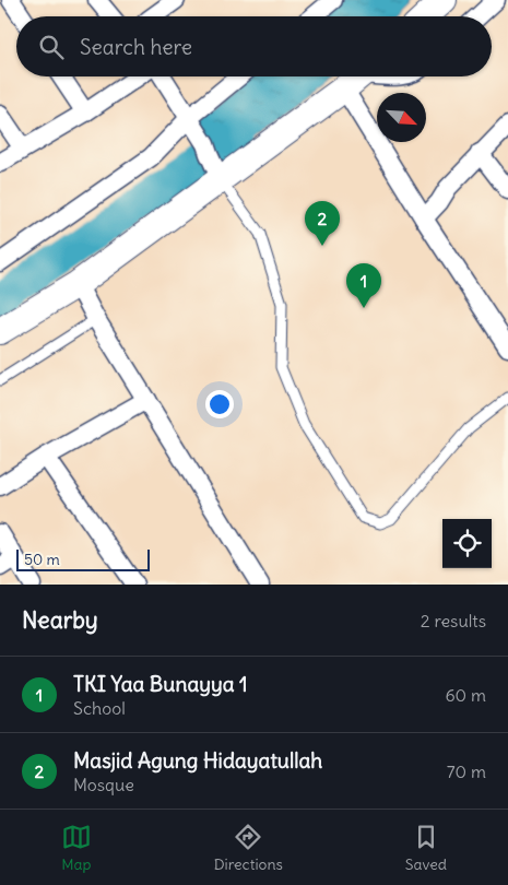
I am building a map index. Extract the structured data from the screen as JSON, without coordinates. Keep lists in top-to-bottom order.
{
  "scale_bar": "50 m",
  "north": "bottom right",
  "page": {
    "search": "Search here",
    "pins": ["2", "1"],
    "scale": "50 m",
    "heading": ["Nearby", "2 results"],
    "list": [
      {
        "mark": "1",
        "name": "TKI Yaa Bunayya 1",
        "note": "School",
        "value": "60 m"
      },
      {
        "mark": "2",
        "name": "Masjid Agung Hidayatullah",
        "note": "Mosque",
        "value": "70 m"
      }
    ],
    "nav": ["Map", "Directions", "Saved"]
  }
}
